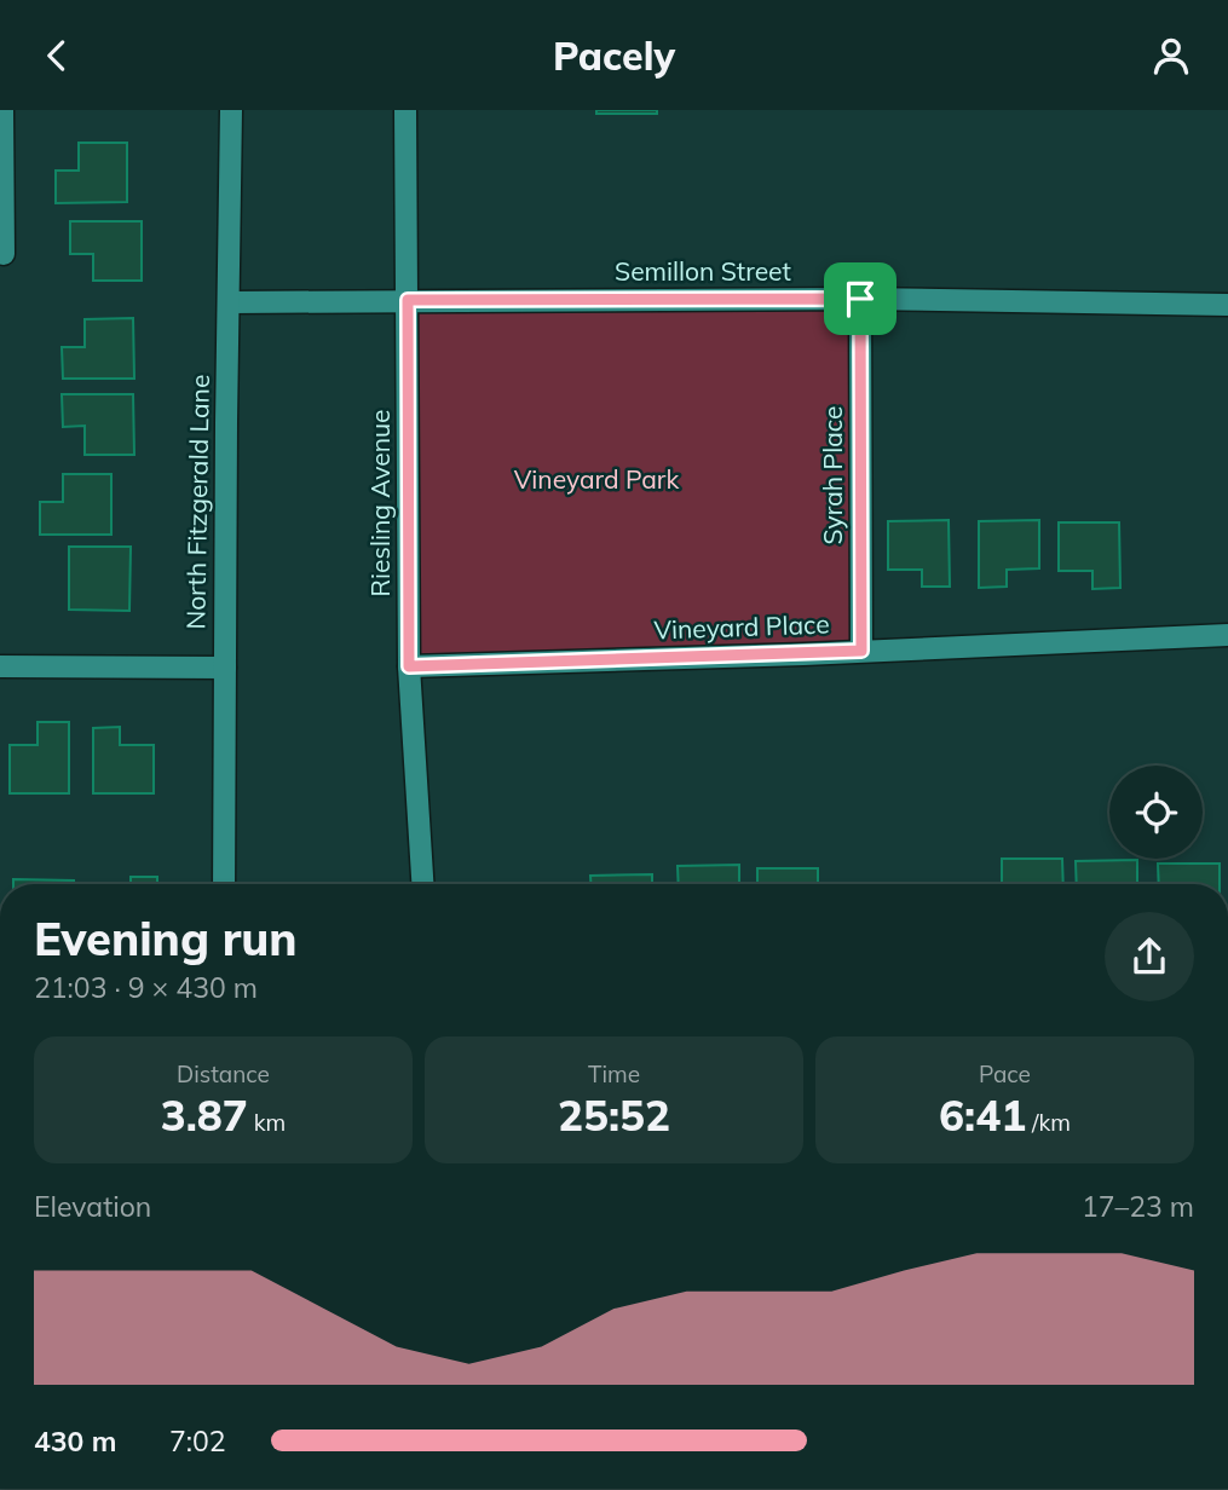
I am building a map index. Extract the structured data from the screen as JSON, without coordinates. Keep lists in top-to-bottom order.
{
  "streets": {
    "street": [
      "Semillon Street",
      "Syrah Place",
      "North Fitzgerald Lane",
      "Riesling Avenue",
      "Vineyard Place"
    ]
  },
  "crossings": [
    ["Semillon Street", "Syrah Place"],
    ["Semillon Street", "North Fitzgerald Lane"],
    ["Semillon Street", "Riesling Avenue"],
    ["Syrah Place", "Vineyard Place"],
    ["Riesling Avenue", "Vineyard Place"]
  ],
  "parks": ["Vineyard Park"],
  "page": {
    "header": "Pacely",
    "heading": ["Evening run", "21:03 · 9 × 430 m"],
    "stats": [
      ["Distance", "3.87 km"],
      ["Time", "25:52"],
      ["Pace", "6:41 /km"]
    ],
    "chart": ["Elevation", "17–23 m"],
    "list": [
      {
        "name": "430 m",
        "note": "7:02"
      }
    ]
  }
}
